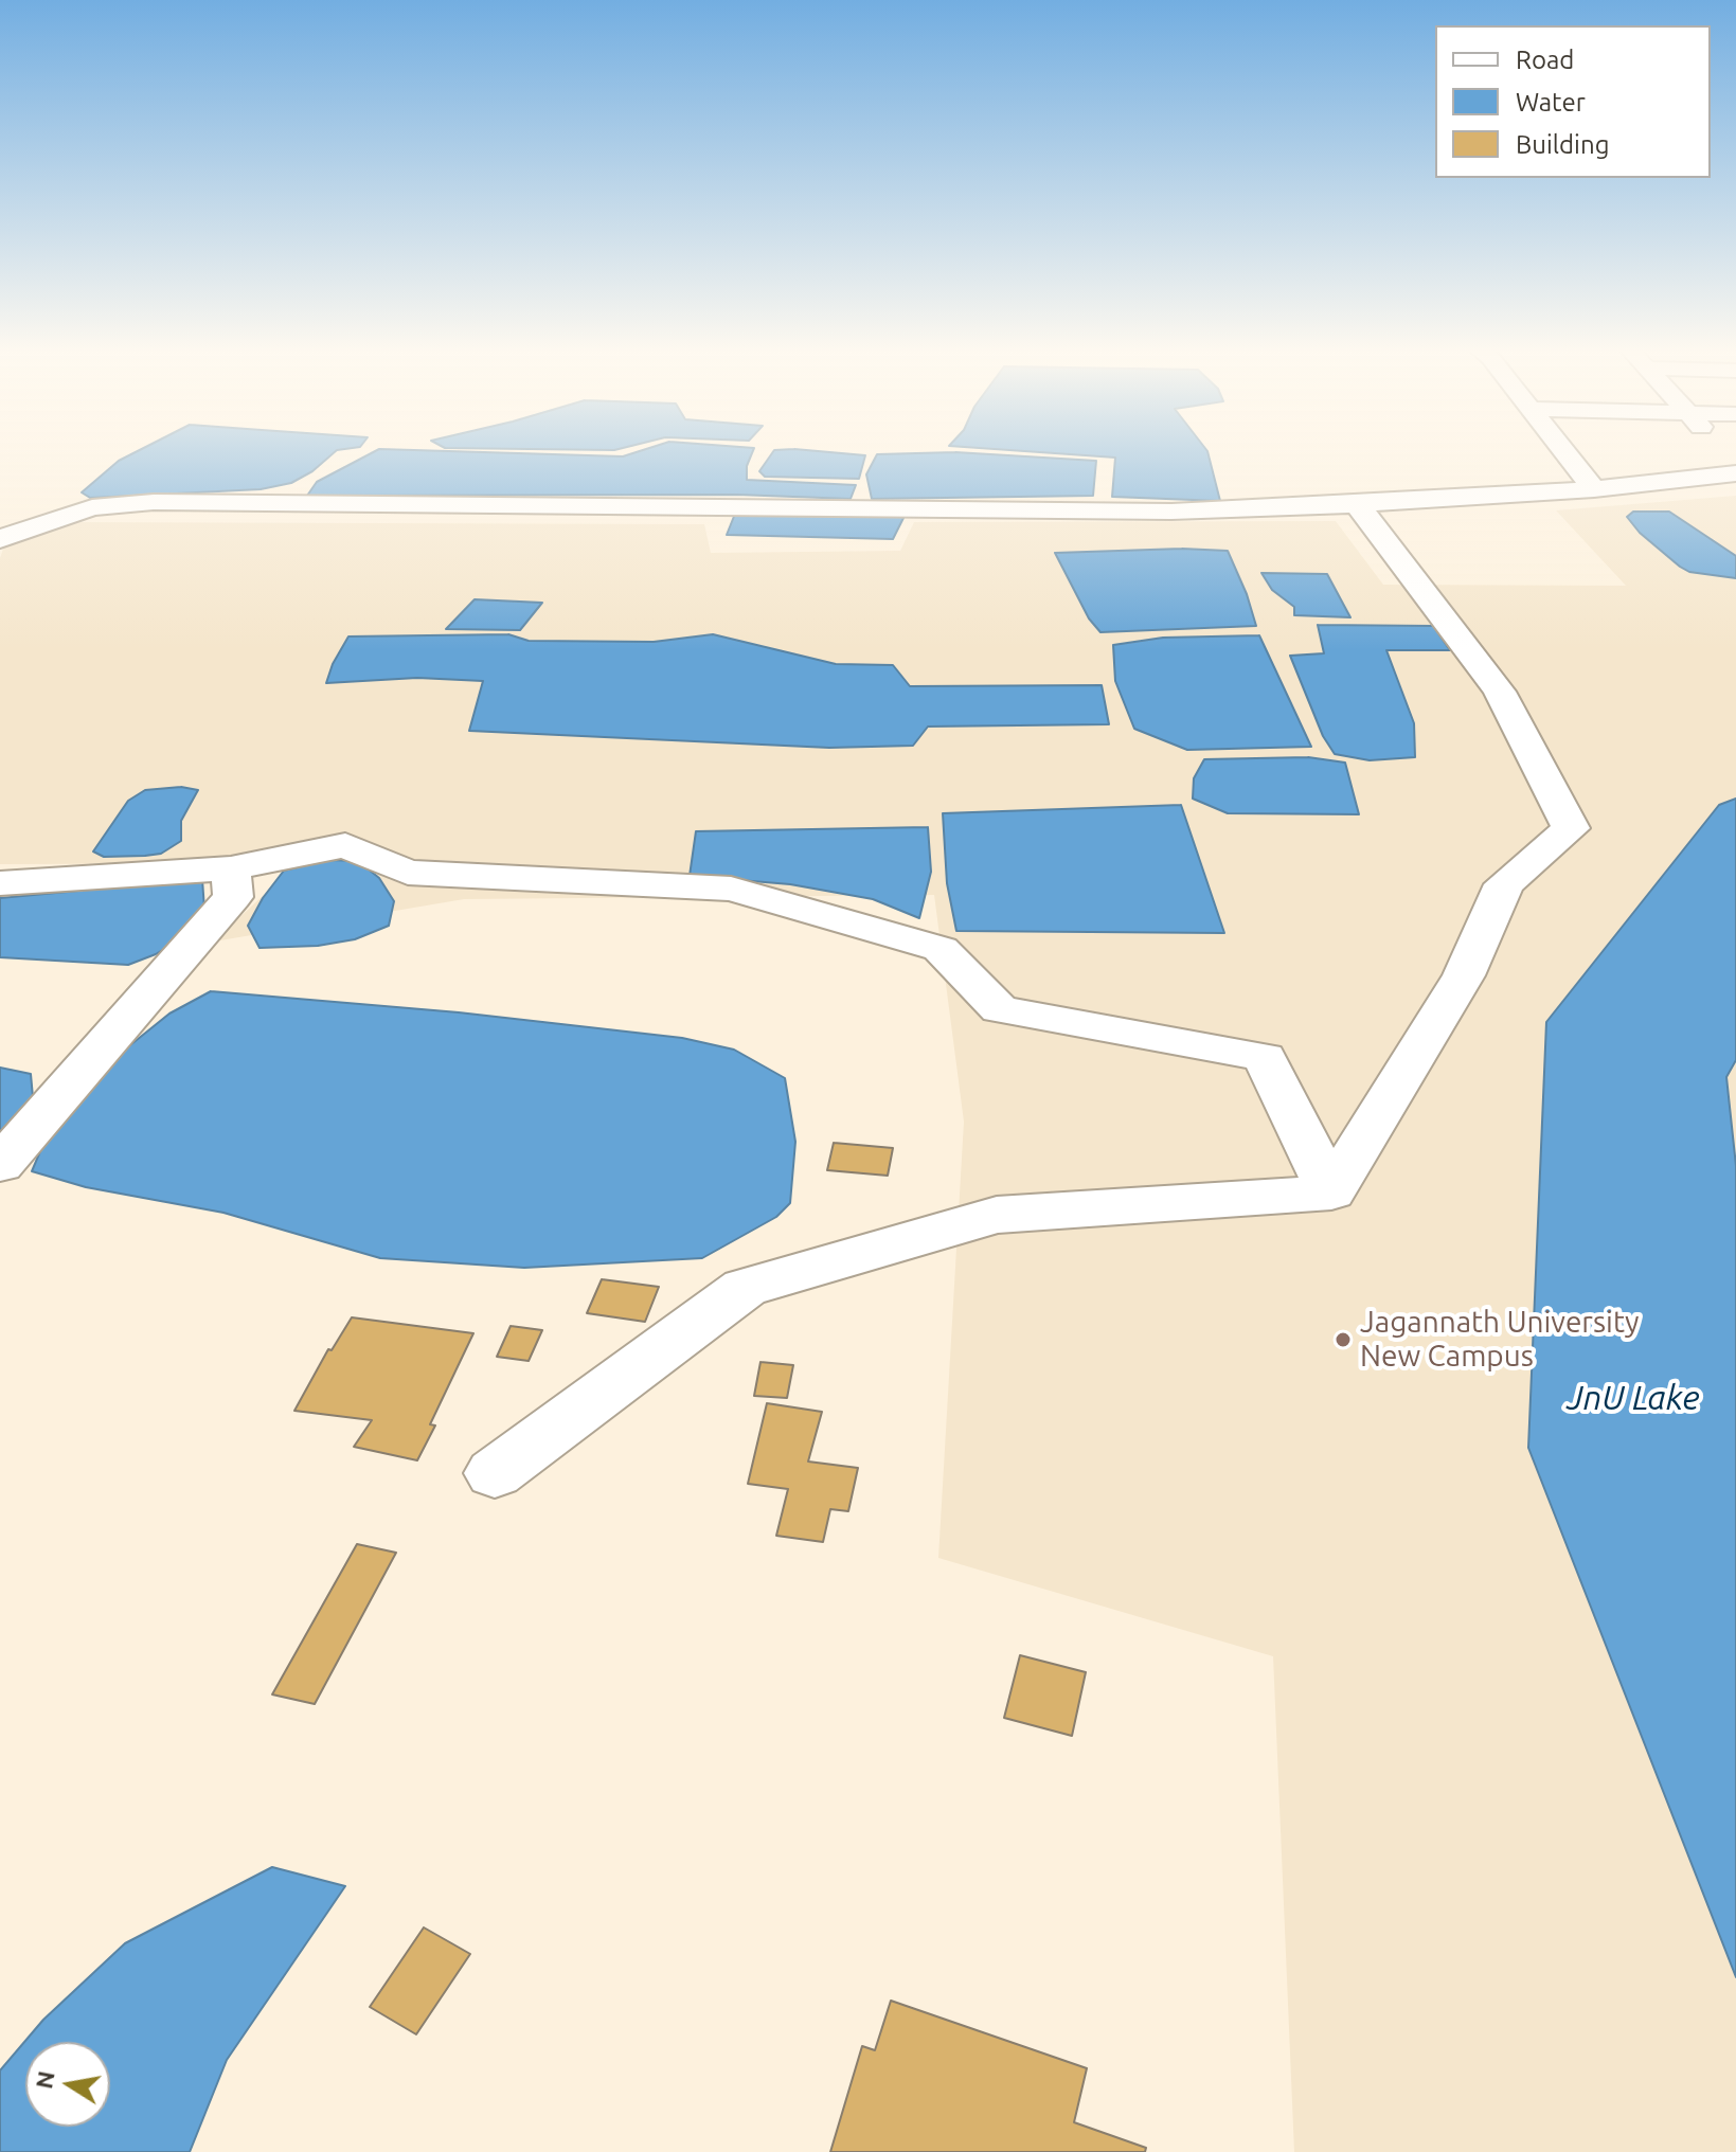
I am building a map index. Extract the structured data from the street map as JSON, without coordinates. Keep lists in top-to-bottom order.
{
  "water": ["JnU Lake"],
  "places": ["Jagannath University New Campus"],
  "legend": ["Road", "Water", "Building"],
  "north": "left"
}
